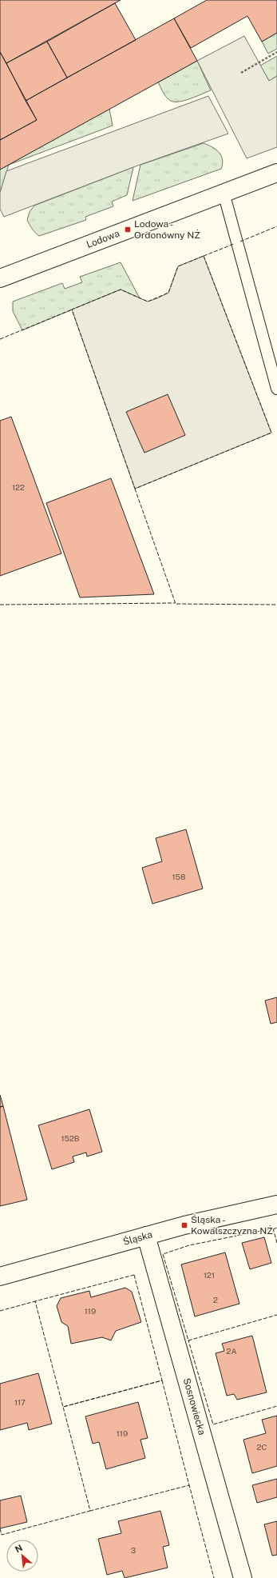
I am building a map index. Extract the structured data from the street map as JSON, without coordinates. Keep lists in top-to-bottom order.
{
  "streets": {
    "street": ["Lodowa", "Śląska", "Sosnowiecka"]
  },
  "crossings": [
    ["Śląska", "Sosnowiecka"]
  ],
  "places": {
    "transit": ["Lodowa - Ordonówny NŻ", "Śląska - Kowalszczyzna NŻ"]
  },
  "house_numbers": [
    "122",
    "158",
    "152B",
    "121",
    "2",
    "119",
    "2A",
    "117",
    "119",
    "2C",
    "3"
  ],
  "north": "top left"
}
